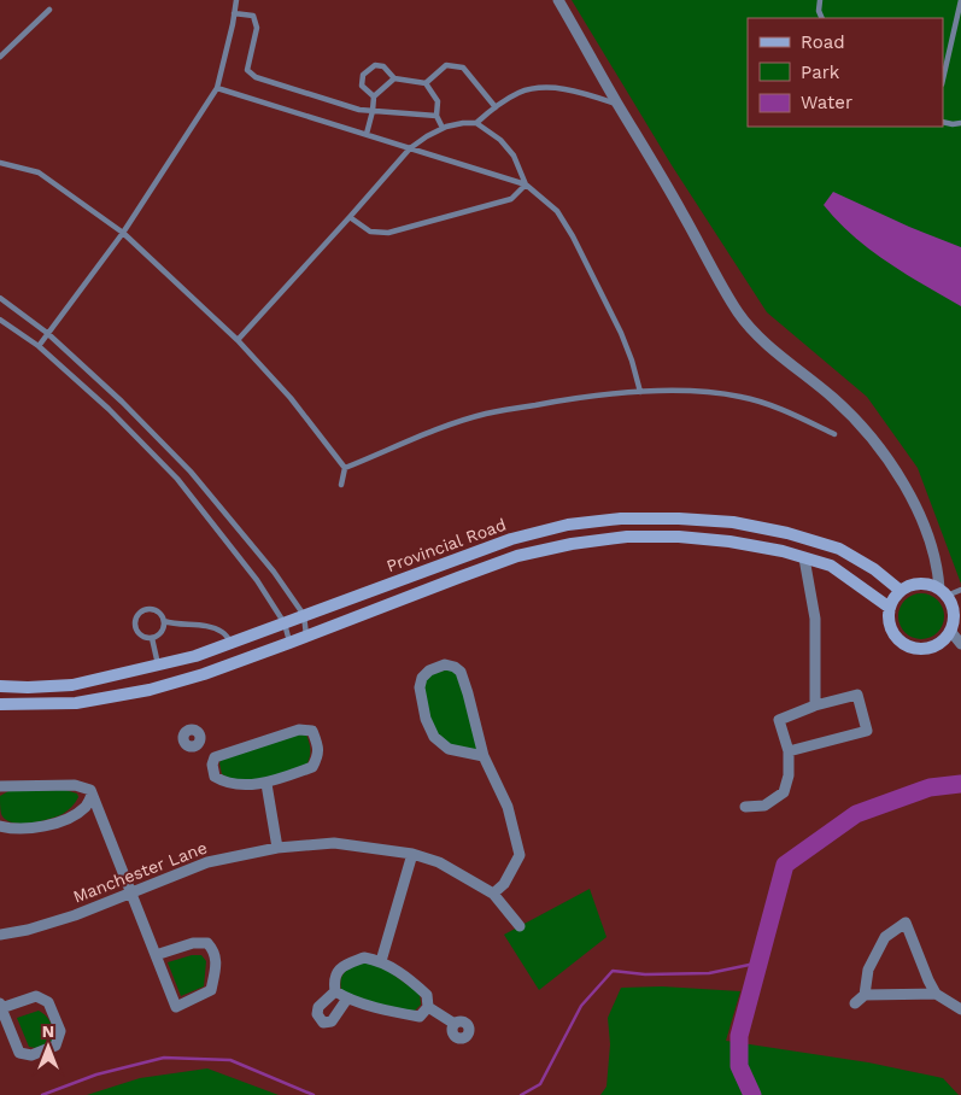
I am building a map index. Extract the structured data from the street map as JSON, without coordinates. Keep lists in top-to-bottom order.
{
  "streets": {
    "street": ["Provincial Road", "Manchester Lane"]
  },
  "legend": ["Road", "Park", "Water"],
  "north": "top"
}
